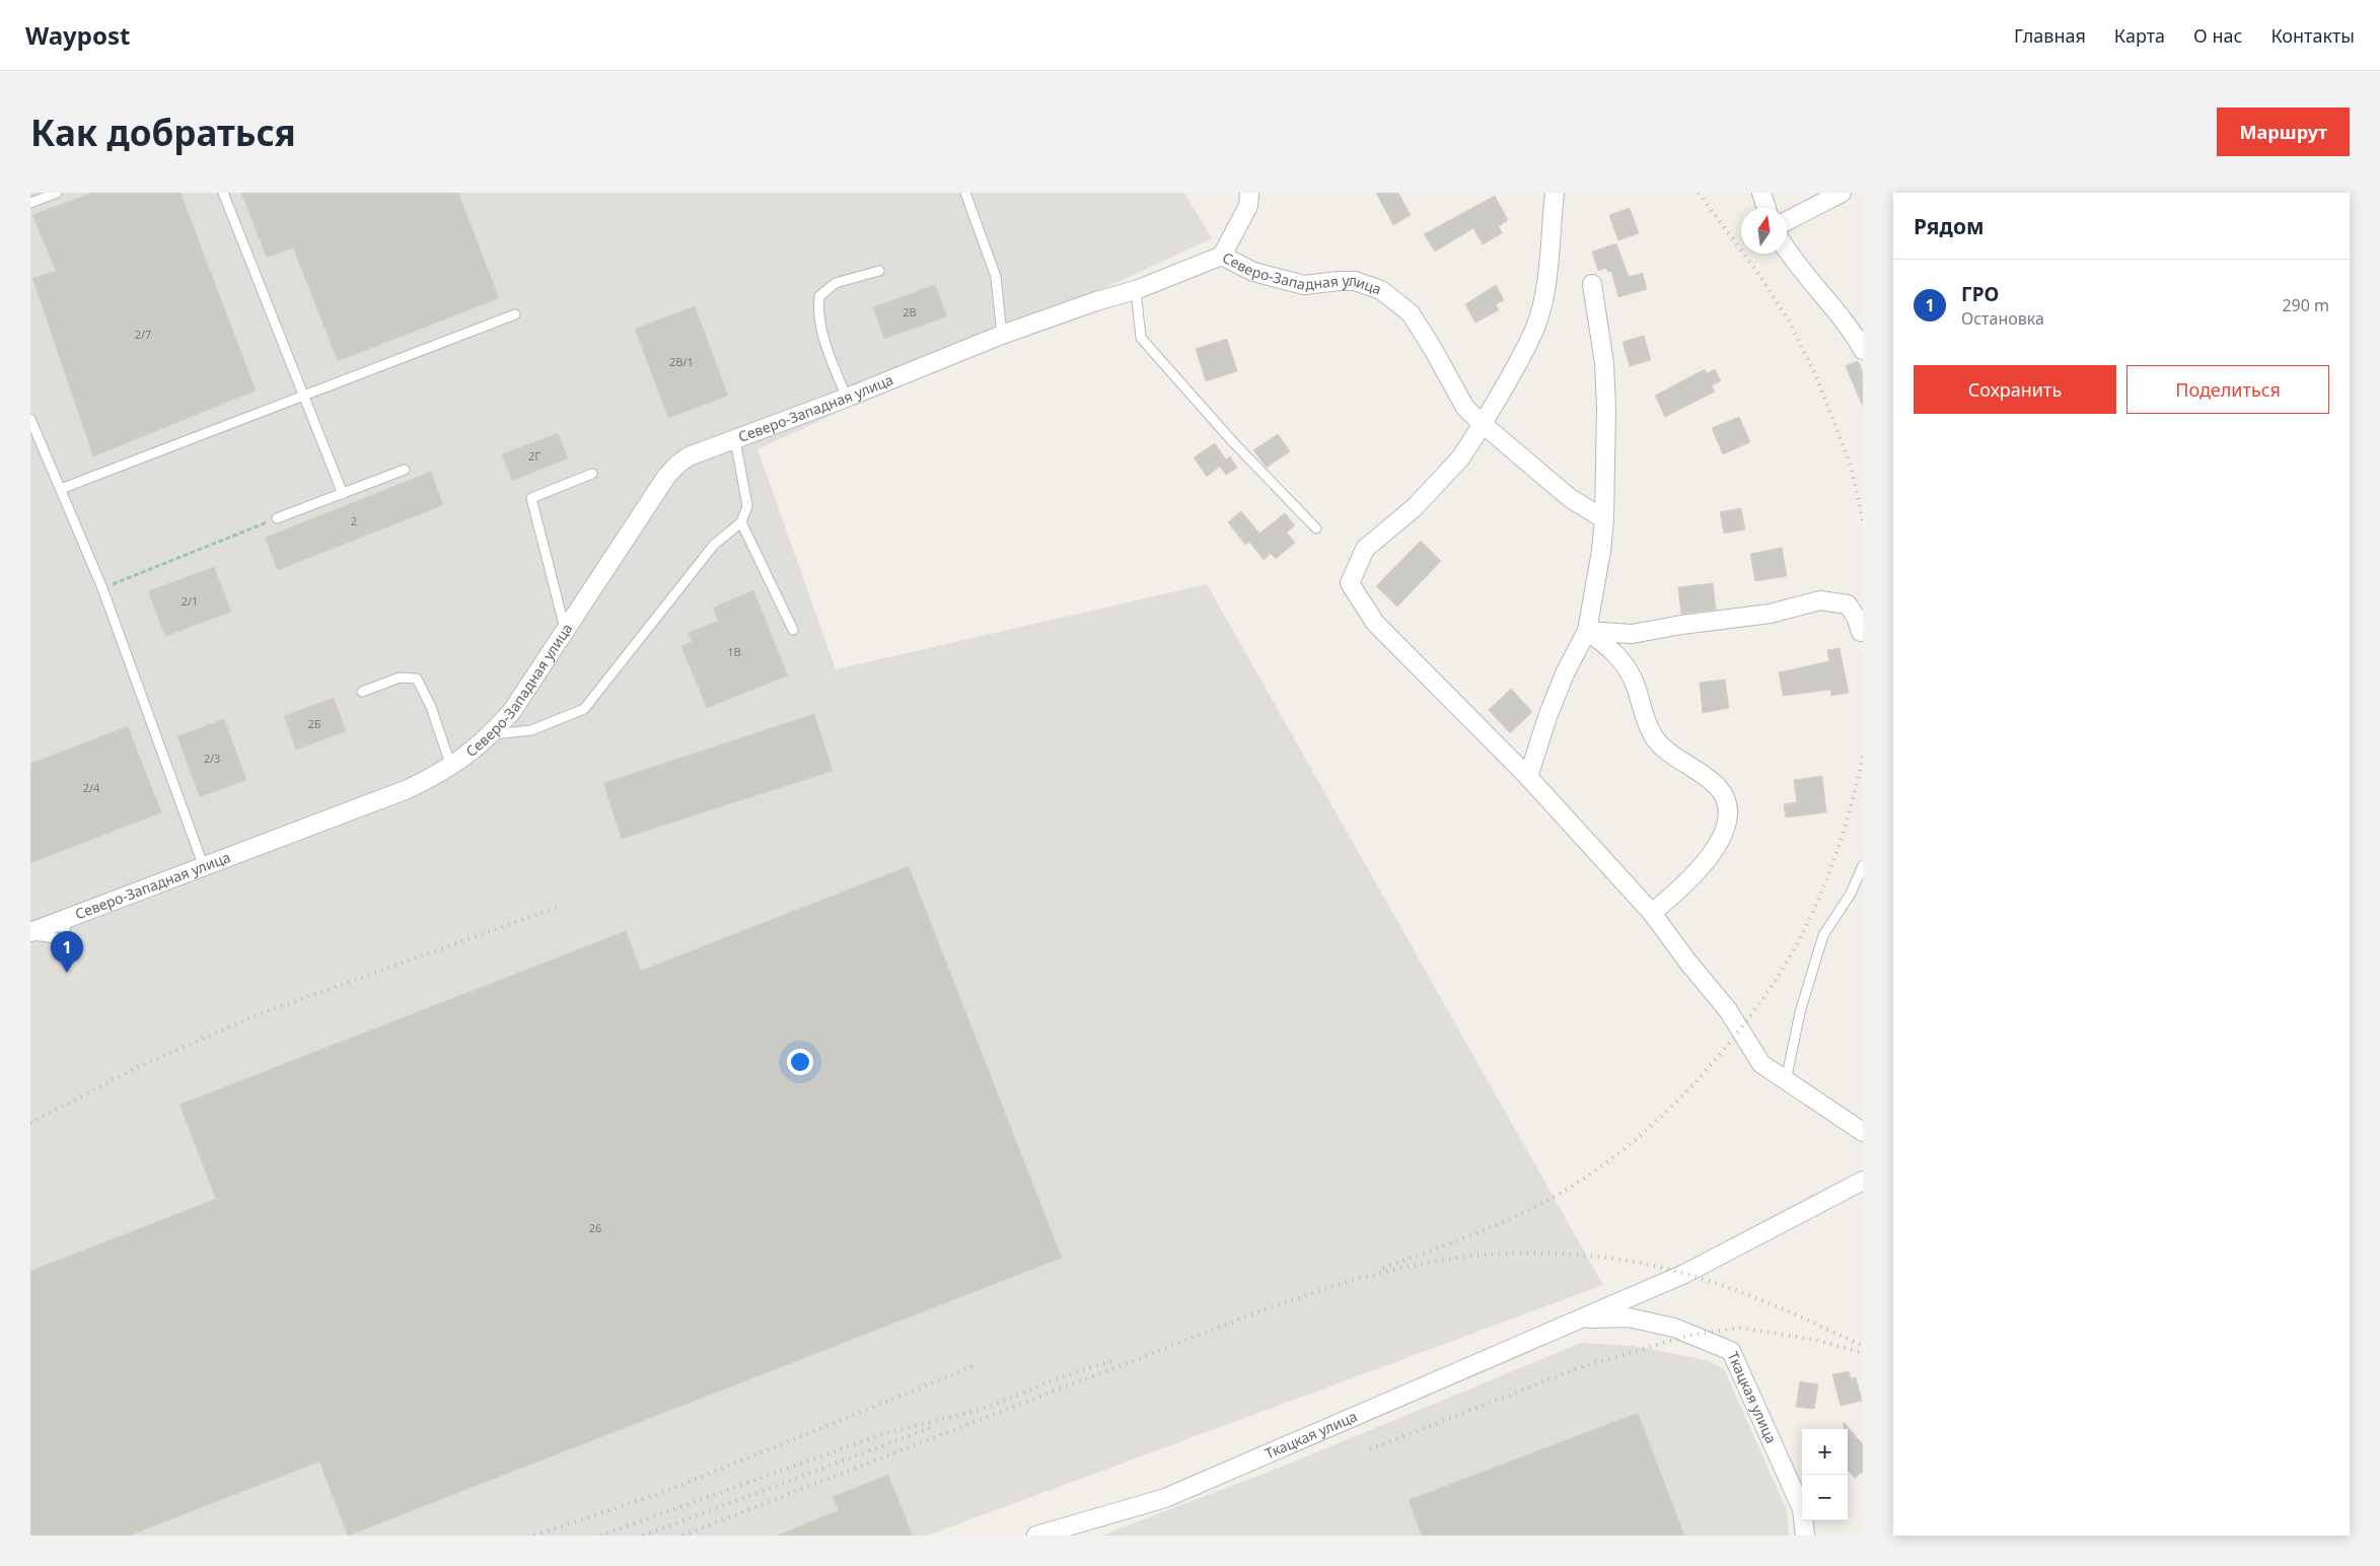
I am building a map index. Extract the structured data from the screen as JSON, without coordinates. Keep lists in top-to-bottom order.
{
  "streets": {
    "street": ["Северо-Западная улица", "Ткацкая улица"]
  },
  "house_numbers": [
    "2В",
    "2/7",
    "2В/1",
    "2Г",
    "2",
    "2/1",
    "1В",
    "2Б",
    "2/3",
    "2/4",
    "26"
  ],
  "north": "top",
  "page": {
    "header": "Waypost",
    "nav": [
      "Главная",
      "Карта",
      "О нас",
      "Контакты"
    ],
    "buttons": [
      "Маршрут",
      ["Сохранить", "Поделиться"]
    ],
    "title": "Как добраться",
    "heading": "Рядом",
    "list": [
      {
        "mark": "1",
        "name": "ГРО",
        "note": "Остановка",
        "value": "290 m"
      }
    ],
    "pins": "1",
    "map_buttons": ["+", "−"]
  }
}
